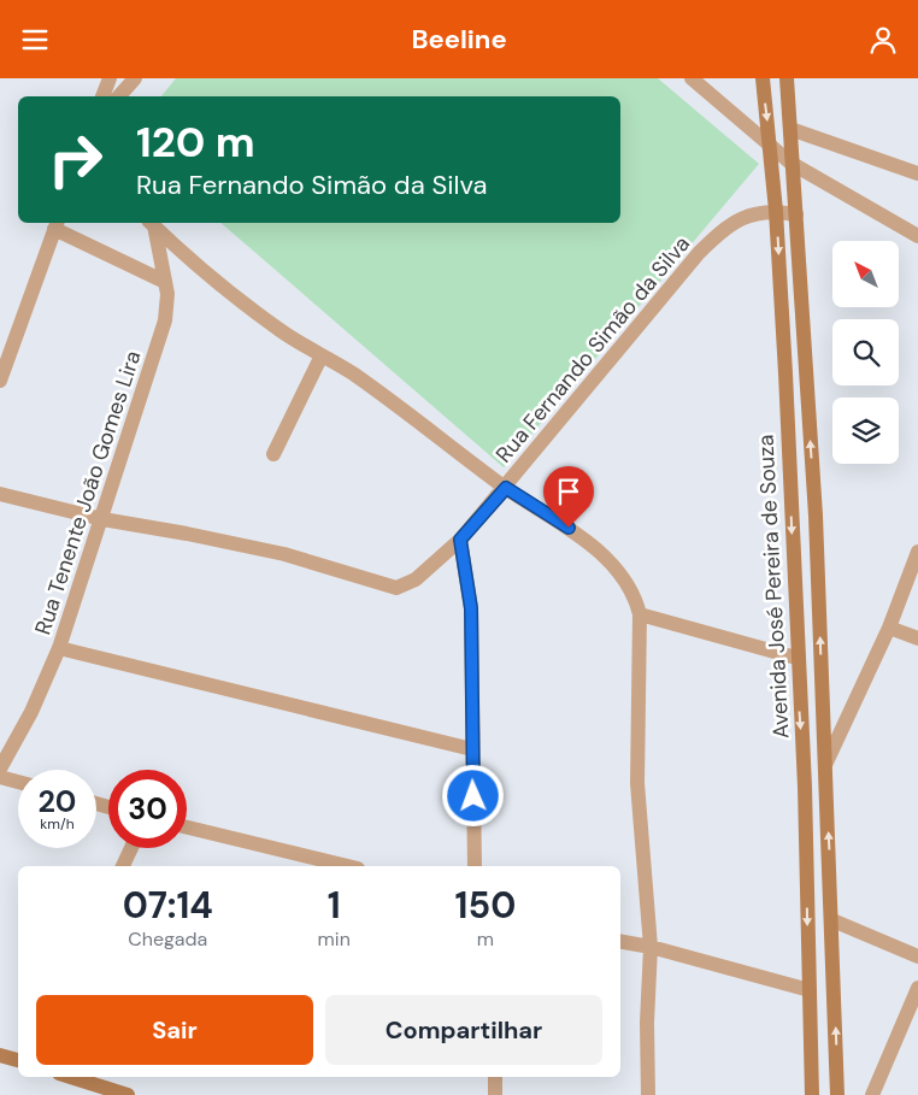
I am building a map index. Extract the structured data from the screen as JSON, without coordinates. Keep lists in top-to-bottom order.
{
  "streets": {
    "street": ["Rua Fernando Simão da Silva", "Rua Tenente João Gomes Lira", "Avenida José Pereira de Souza"]
  },
  "crossings": [
    ["Rua Fernando Simão da Silva", "Avenida José Pereira de Souza"]
  ],
  "north": "top left",
  "page": {
    "header": "Beeline",
    "turn": ["120 m", "Rua Fernando Simão da Silva"],
    "speed": "20 km/h",
    "limit": "30",
    "eta": [
      "07:14",
      "Chegada",
      "1",
      "min",
      "150",
      "m"
    ],
    "buttons": ["Sair", "Compartilhar"]
  }
}
